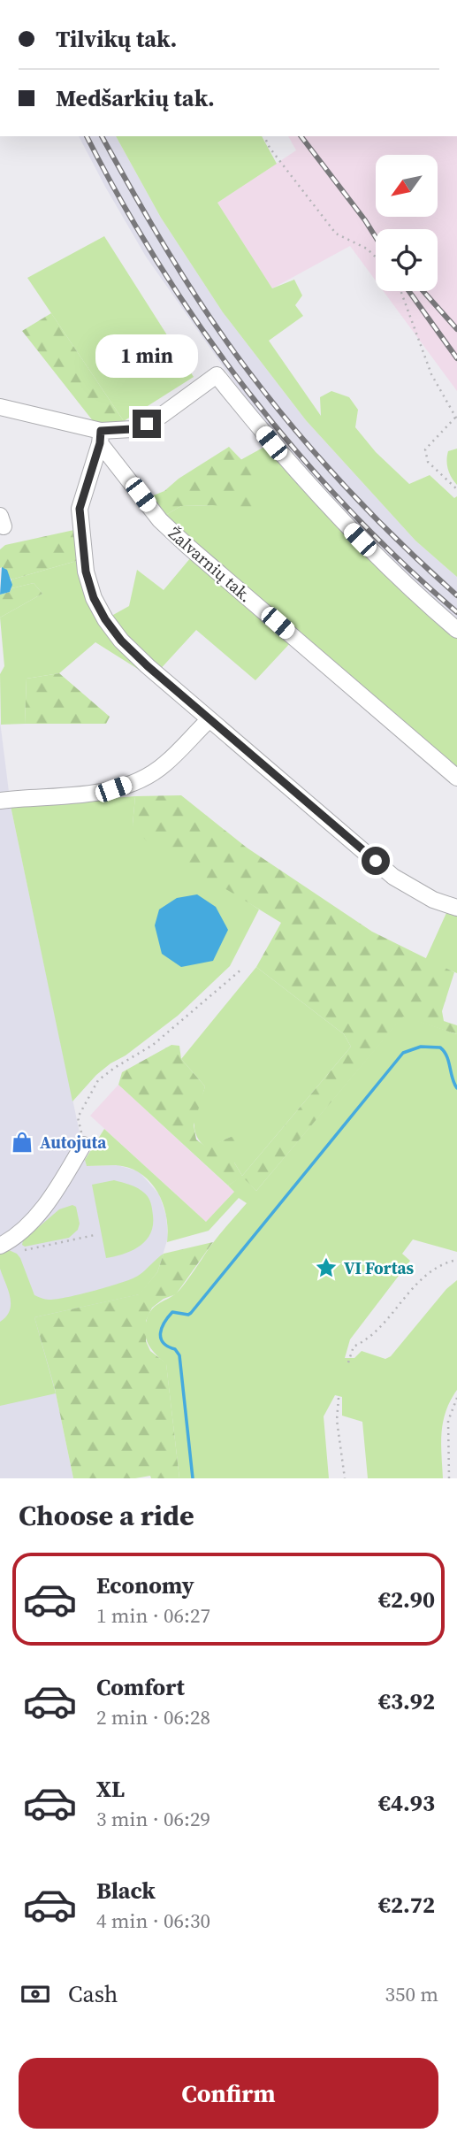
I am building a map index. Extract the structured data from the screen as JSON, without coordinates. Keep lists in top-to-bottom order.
{
  "streets": {
    "street": ["Žalvarnių tak."]
  },
  "places": {
    "shop": ["Autojuta"],
    "place": ["VI Fortas"]
  },
  "north": "bottom left",
  "page": {
    "banner": ["Tilvikų tak.", "Medšarkių tak."],
    "bubble": "1 min",
    "heading": "Choose a ride",
    "list": [
      {
        "name": "Economy",
        "note": "1 min · 06:27",
        "value": "€2.90"
      },
      {
        "name": "Comfort",
        "note": "2 min · 06:28",
        "value": "€3.92"
      },
      {
        "name": "XL",
        "note": "3 min · 06:29",
        "value": "€4.93"
      },
      {
        "name": "Black",
        "note": "4 min · 06:30",
        "value": "€2.72"
      }
    ],
    "pay": ["Cash", "350 m"],
    "buttons": "Confirm"
  }
}
